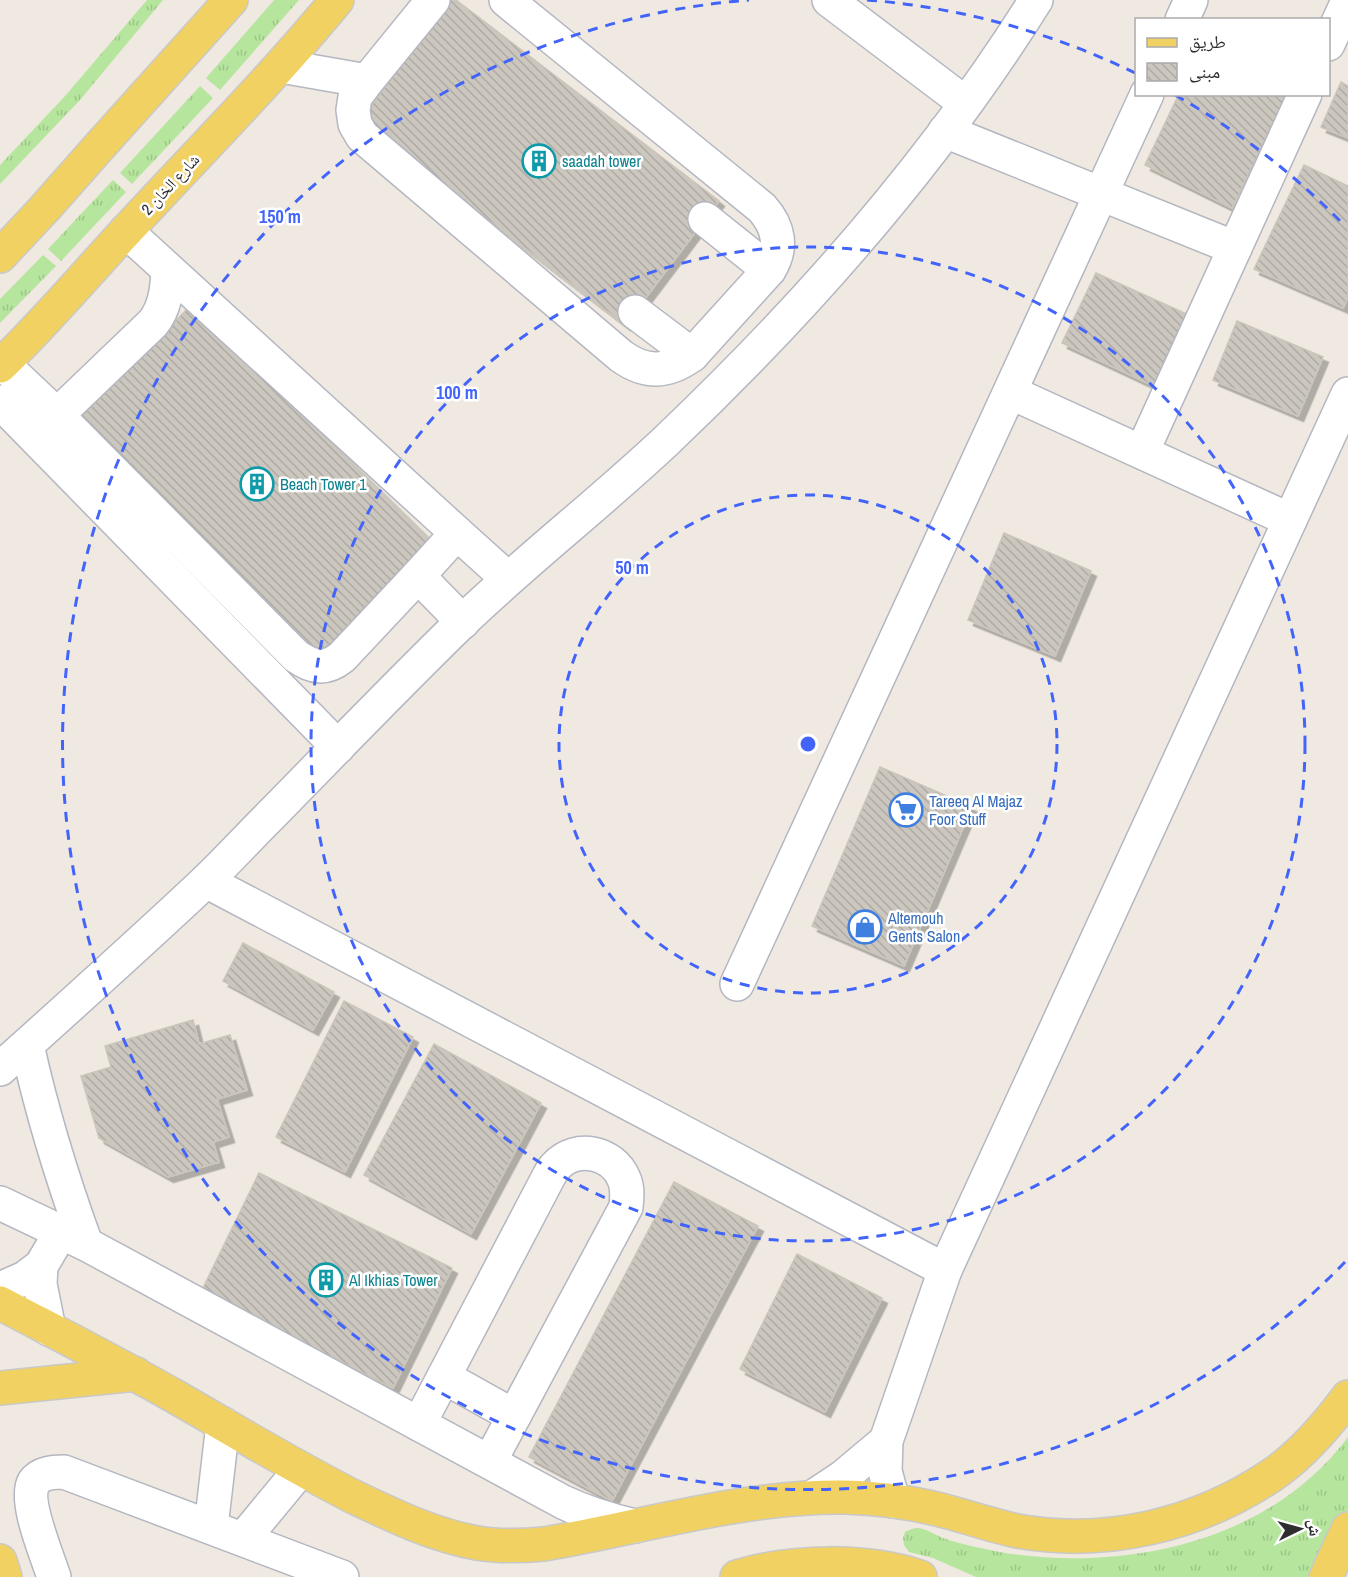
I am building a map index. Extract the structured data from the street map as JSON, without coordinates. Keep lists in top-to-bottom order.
{
  "streets": {
    "main road": ["شارع الخان 2"]
  },
  "places": {
    "building": ["saadah tower", "Beach Tower 1", "Al Ikhias Tower"],
    "supermarket": ["Tareeq Al Majaz Foor Stuff"],
    "shop": ["Altemouh Gents Salon"]
  },
  "legend": ["طريق", "مبنى"],
  "north": "right",
  "rings": ["150 m", "100 m", "50 m"]
}
